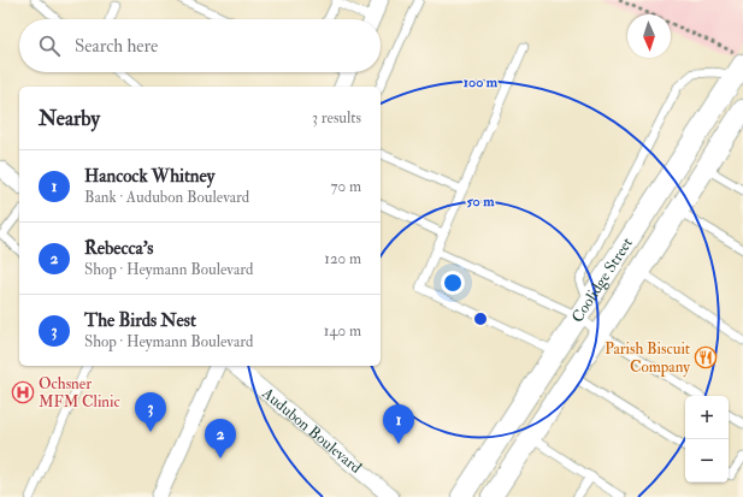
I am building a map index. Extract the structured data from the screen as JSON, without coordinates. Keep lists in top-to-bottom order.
{
  "streets": {
    "street": ["Coolidge Street", "Audubon Boulevard"]
  },
  "places": {
    "restaurant": ["Parish Biscuit Company"],
    "hospital": ["Ochsner MFM Clinic"]
  },
  "north": "bottom",
  "page": {
    "search": "Search here",
    "heading": ["Nearby", "3 results"],
    "list": [
      {
        "mark": "1",
        "name": "Hancock Whitney",
        "note": "Bank · Audubon Boulevard",
        "value": "70 m"
      },
      {
        "mark": "2",
        "name": "Rebecca's",
        "note": "Shop · Heymann Boulevard",
        "value": "120 m"
      },
      {
        "mark": "3",
        "name": "The Birds Nest",
        "note": "Shop · Heymann Boulevard",
        "value": "140 m"
      }
    ],
    "pins": ["3", "1", "2"],
    "map_buttons": ["+", "−"]
  },
  "rings": ["100 m", "50 m"]
}
